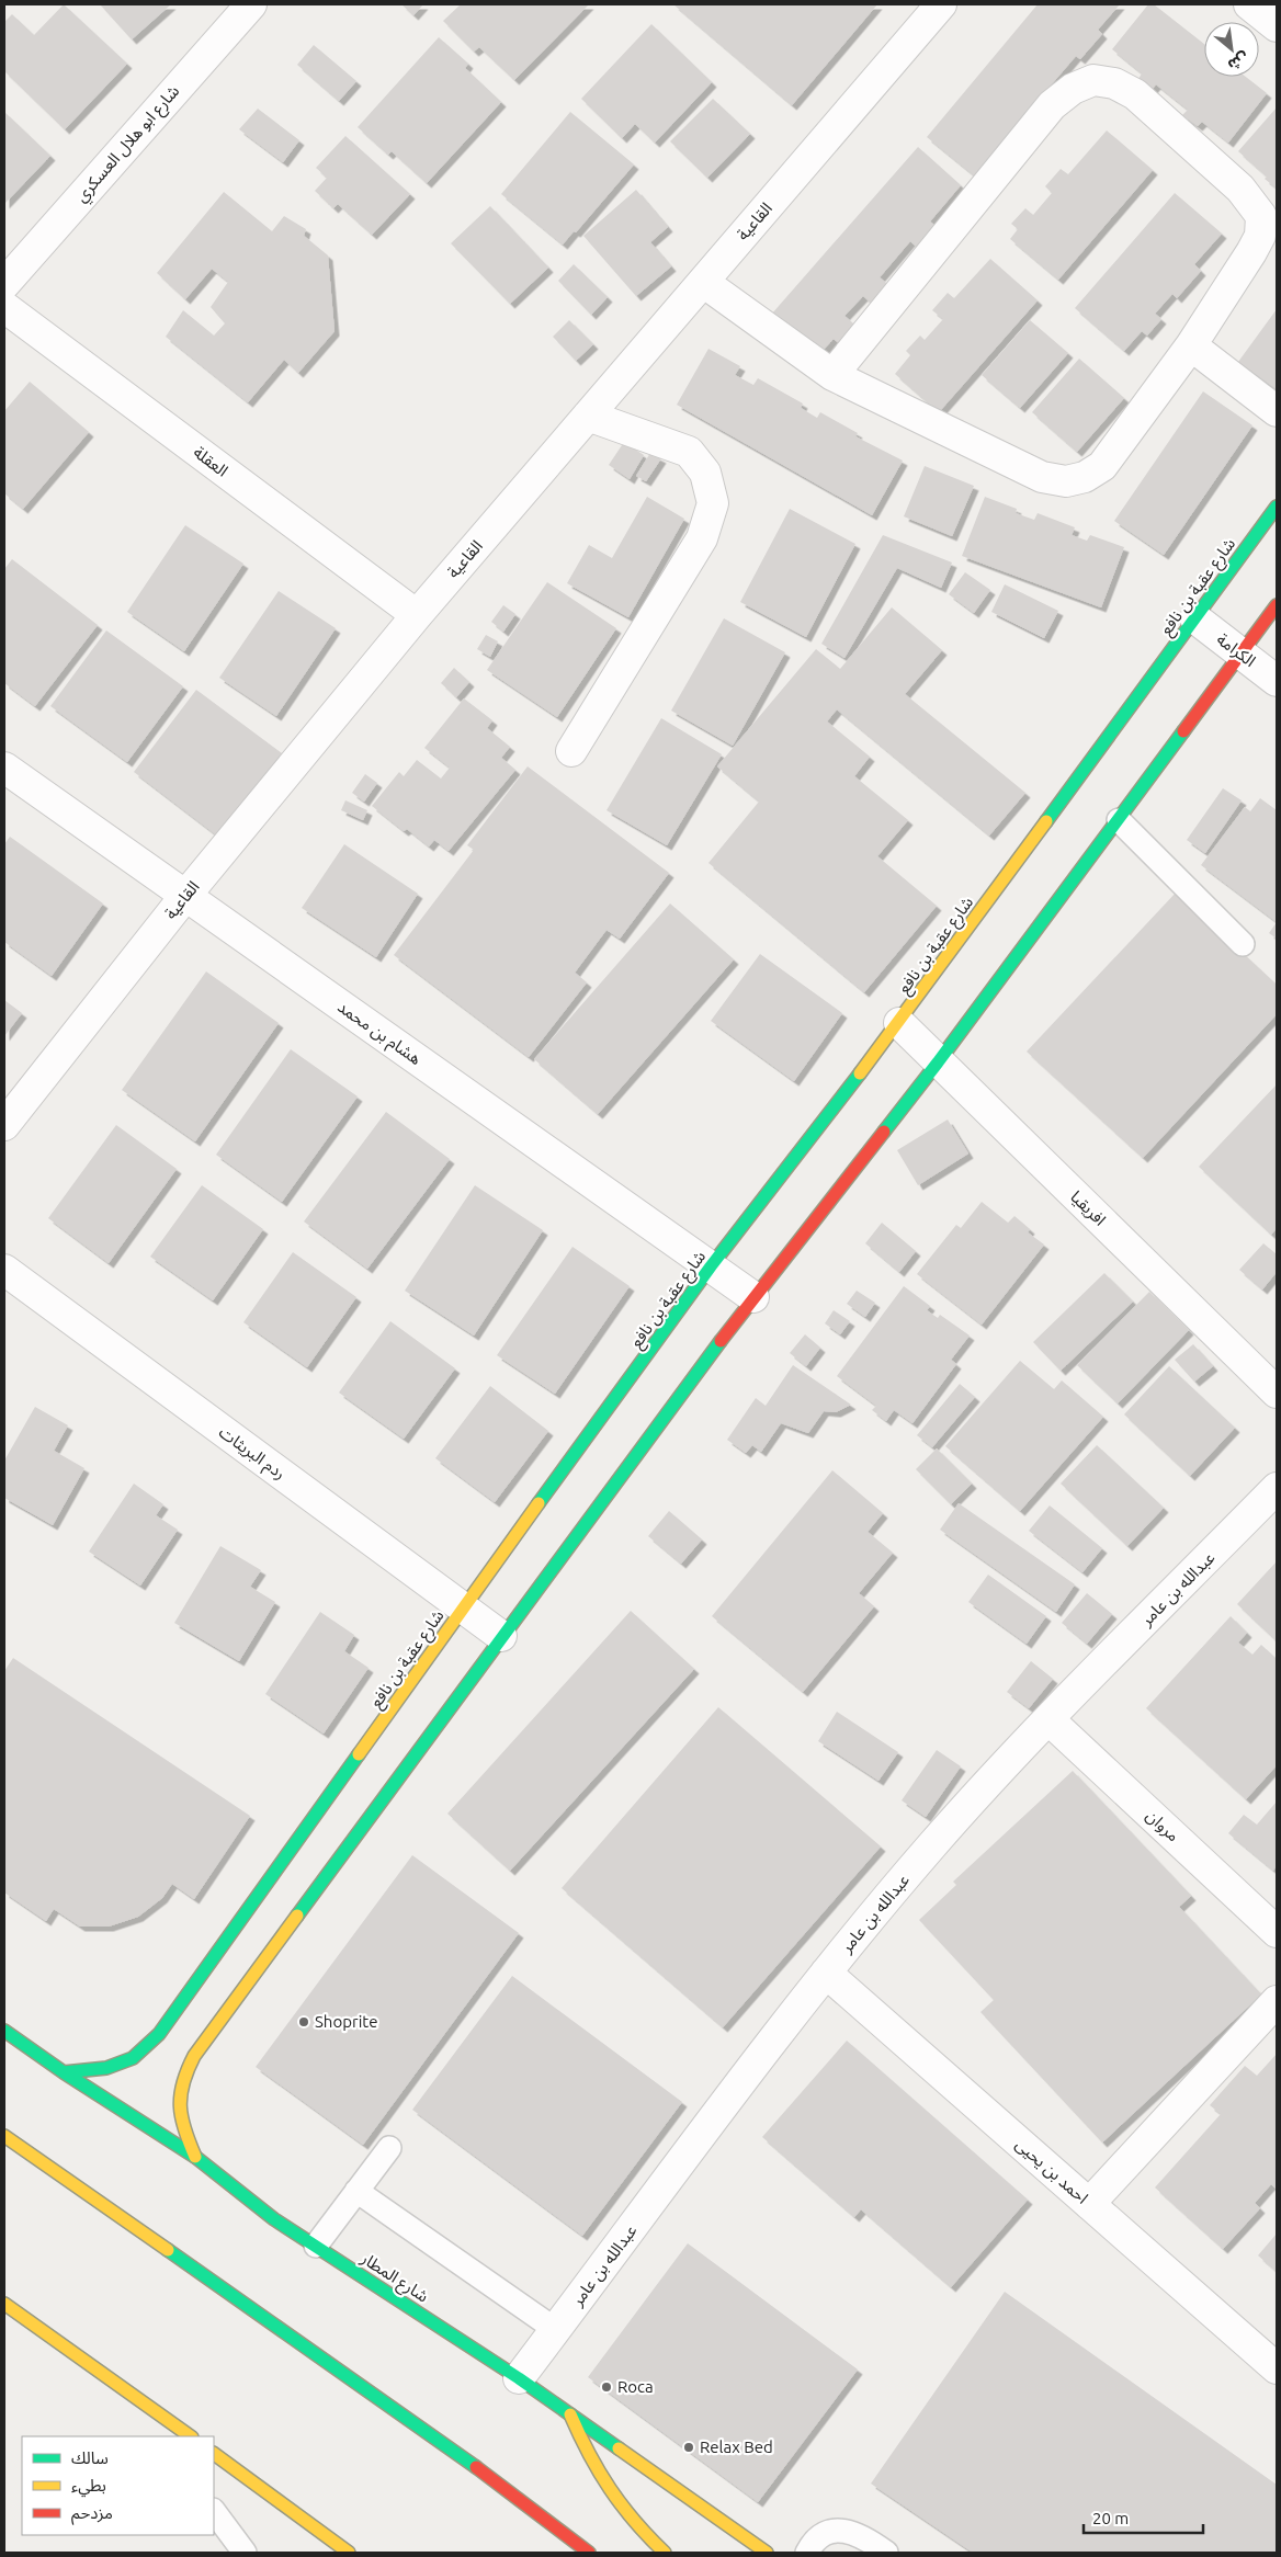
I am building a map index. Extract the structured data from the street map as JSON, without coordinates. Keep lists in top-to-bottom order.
{
  "streets": {
    "main road": ["شارع عقبة بن نافع", "شارع المطار"],
    "street": [
      "شارع ابو هلال العسكري",
      "القاعية",
      "العقلة",
      "الكرامة",
      "هشام بن محمد",
      "افريقيا",
      "ردم البريثات",
      "عبدالله بن عامر",
      "مروان",
      "احمد بن يحيى"
    ]
  },
  "crossings": [
    ["القاعية", "العقلة"],
    ["القاعية", "هشام بن محمد"],
    ["شارع عقبة بن نافع", "الكرامة"],
    ["شارع عقبة بن نافع", "هشام بن محمد"],
    ["شارع عقبة بن نافع", "افريقيا"],
    ["شارع عقبة بن نافع", "ردم البريثات"],
    ["شارع عقبة بن نافع", "شارع المطار"],
    ["عبدالله بن عامر", "مروان"],
    ["عبدالله بن عامر", "احمد بن يحيى"],
    ["عبدالله بن عامر", "شارع المطار"]
  ],
  "places": ["Shoprite", "Roca", "Relax Bed"],
  "legend": ["سالك", "بطيء", "مزدحم"],
  "scale_bar": "20 m",
  "north": "bottom right"
}
